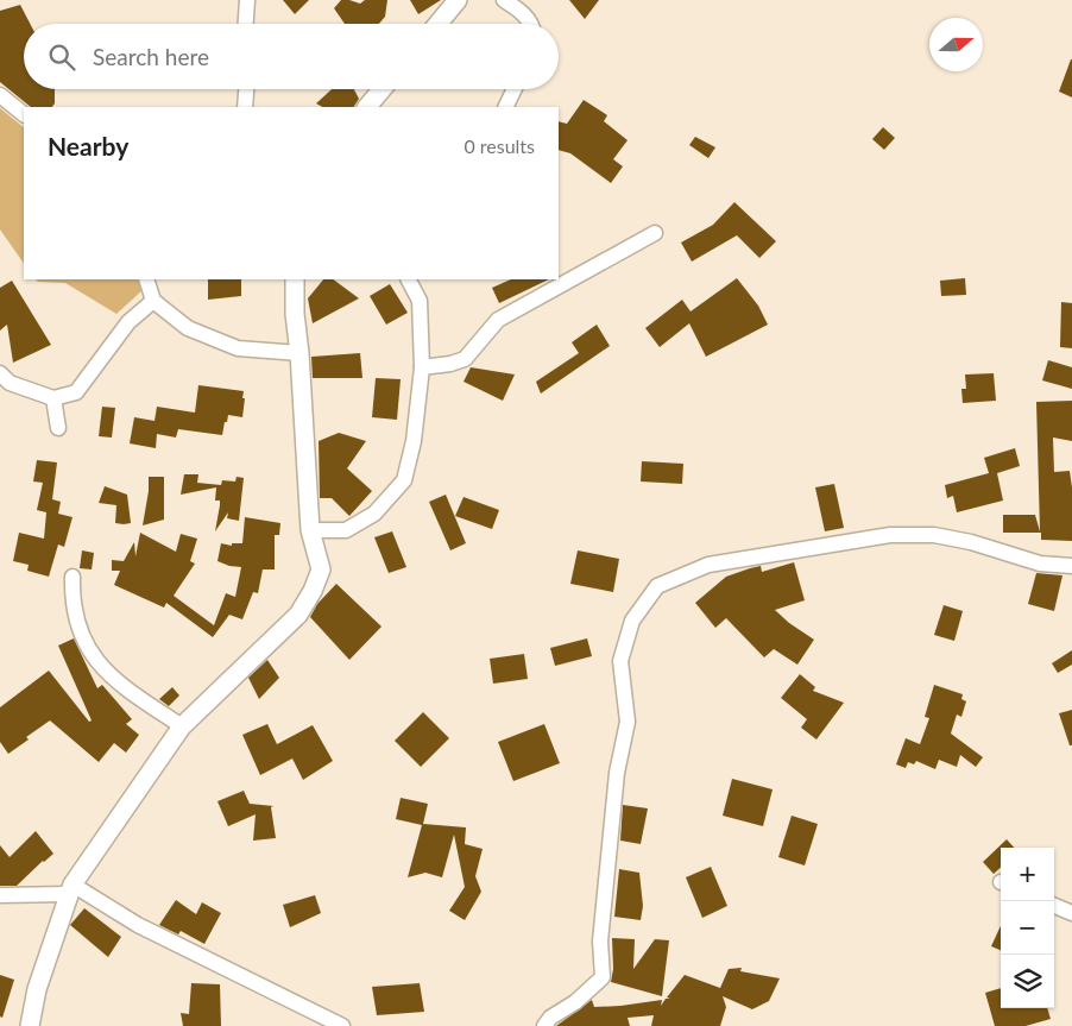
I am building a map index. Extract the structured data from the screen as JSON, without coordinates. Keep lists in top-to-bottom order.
{
  "north": "right",
  "page": {
    "search": "Search here",
    "heading": ["Nearby", "0 results"],
    "map_buttons": ["+", "−"]
  }
}
